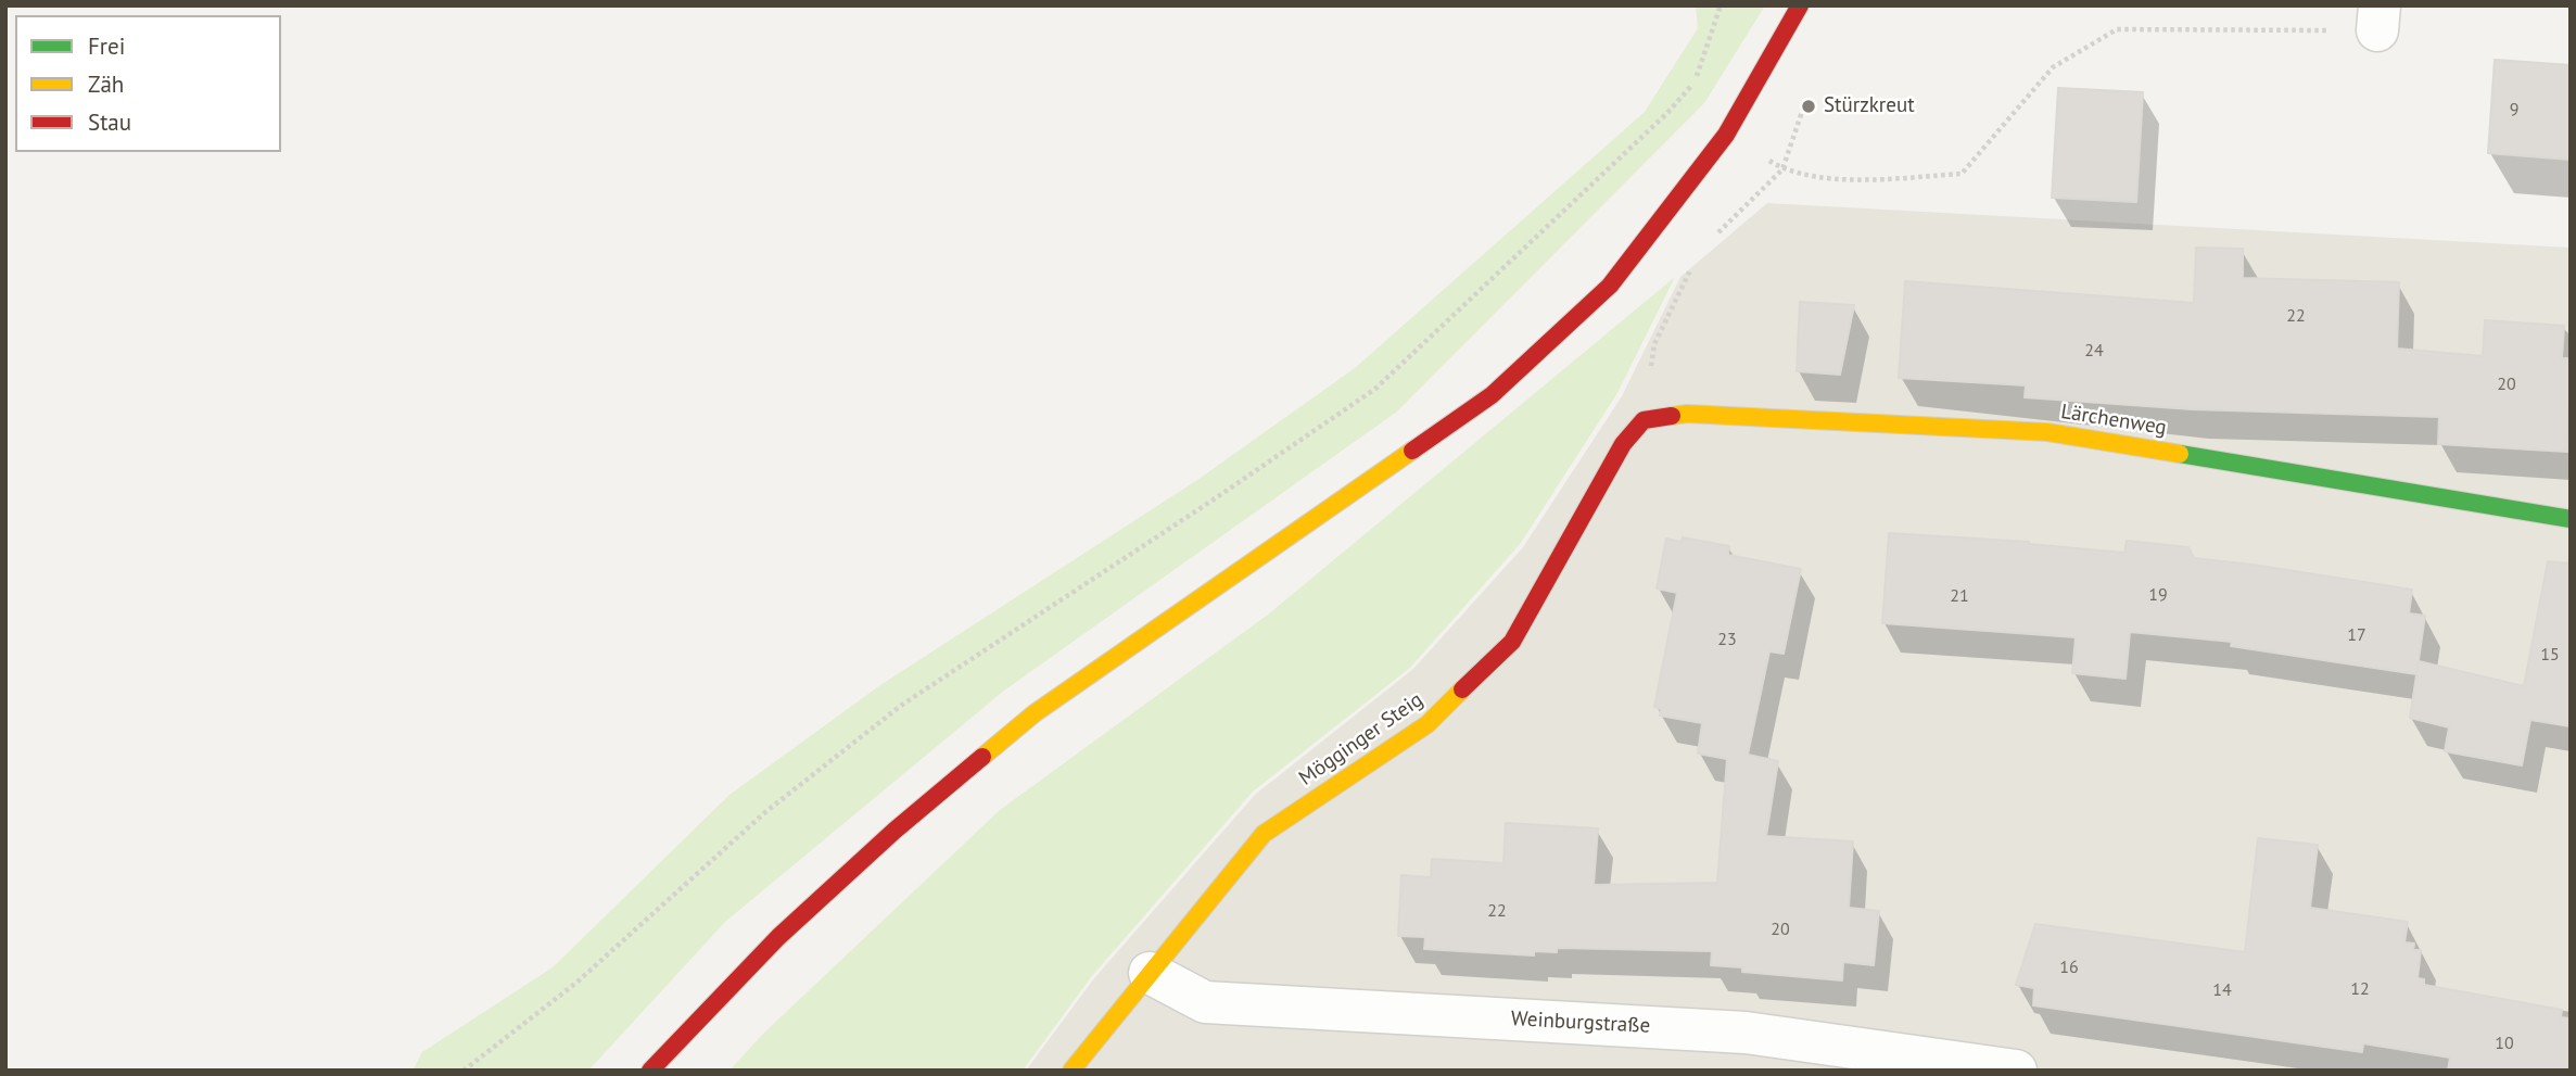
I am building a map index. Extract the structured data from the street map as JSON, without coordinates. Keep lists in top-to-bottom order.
{
  "streets": {
    "street": ["Lärchenweg", "Mögginger Steig", "Weinburgstraße"]
  },
  "crossings": [
    ["Lärchenweg", "Mögginger Steig"],
    ["Mögginger Steig", "Weinburgstraße"]
  ],
  "places": ["Stürzkreut"],
  "house_numbers": [
    "9",
    "22",
    "24",
    "20",
    "19",
    "21",
    "17",
    "23",
    "15",
    "22",
    "20",
    "16",
    "12",
    "14",
    "10"
  ],
  "legend": ["Frei", "Zäh", "Stau"]
}
